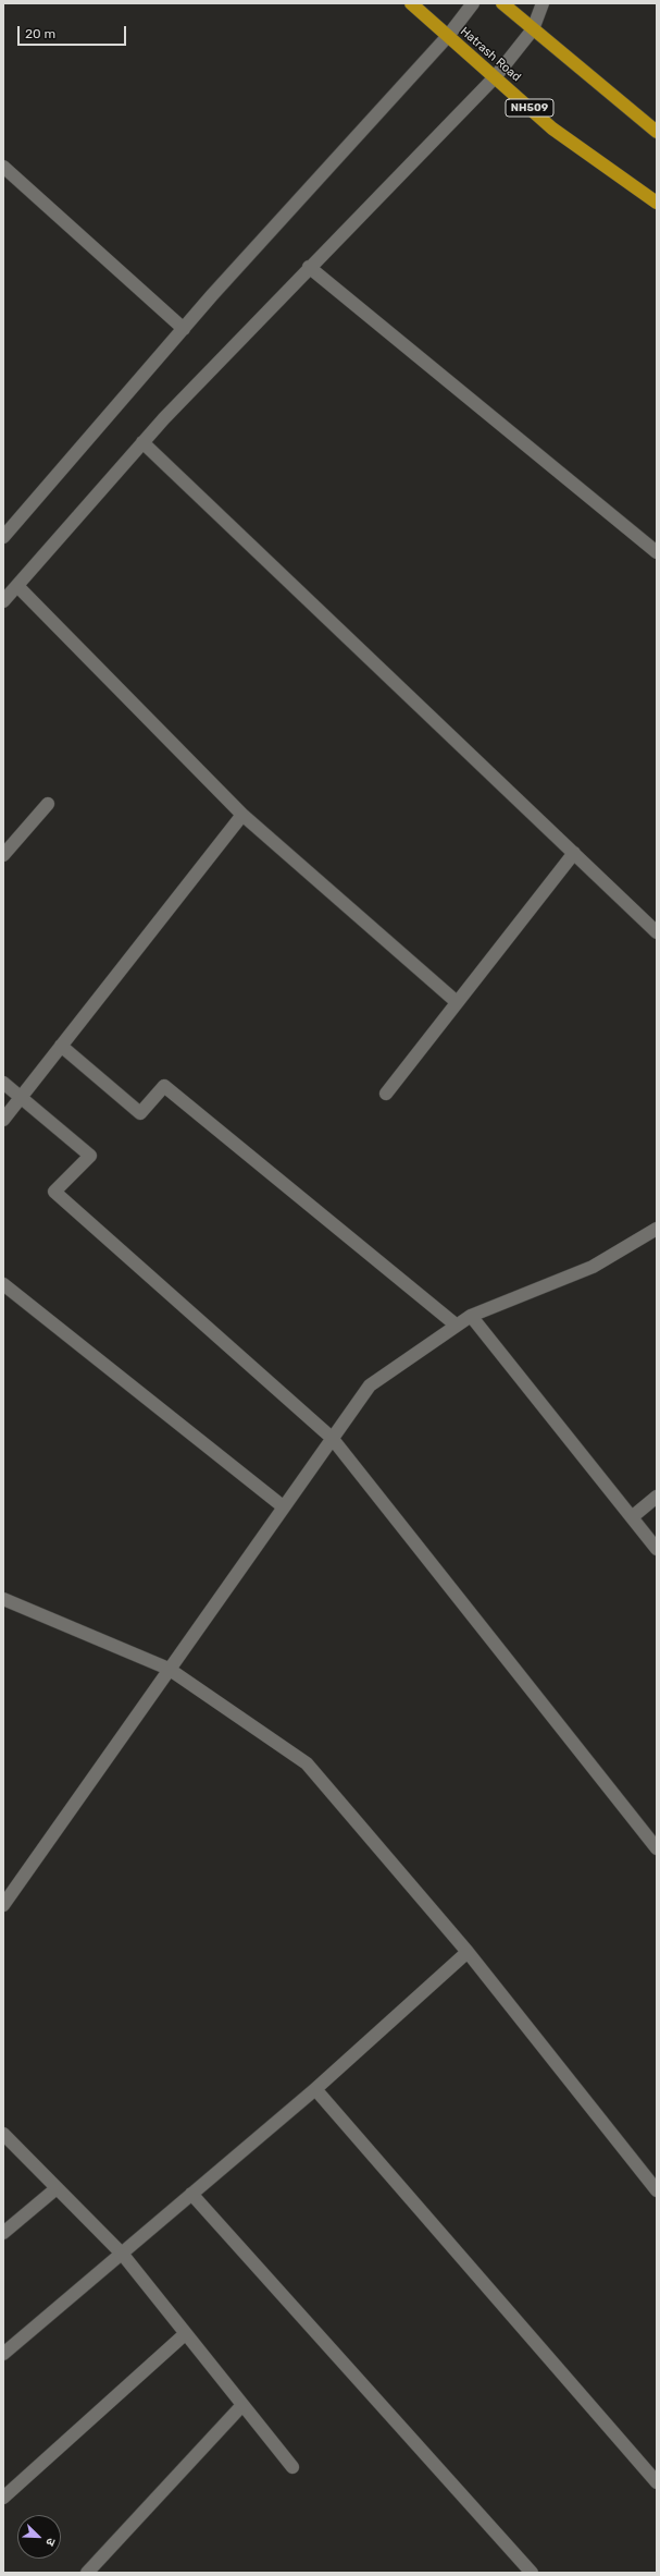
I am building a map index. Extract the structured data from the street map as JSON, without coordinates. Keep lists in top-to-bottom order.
{
  "streets": {
    "highway": ["Hatrash Road", "NH509"]
  },
  "scale_bar": "20 m",
  "north": "bottom right"
}
